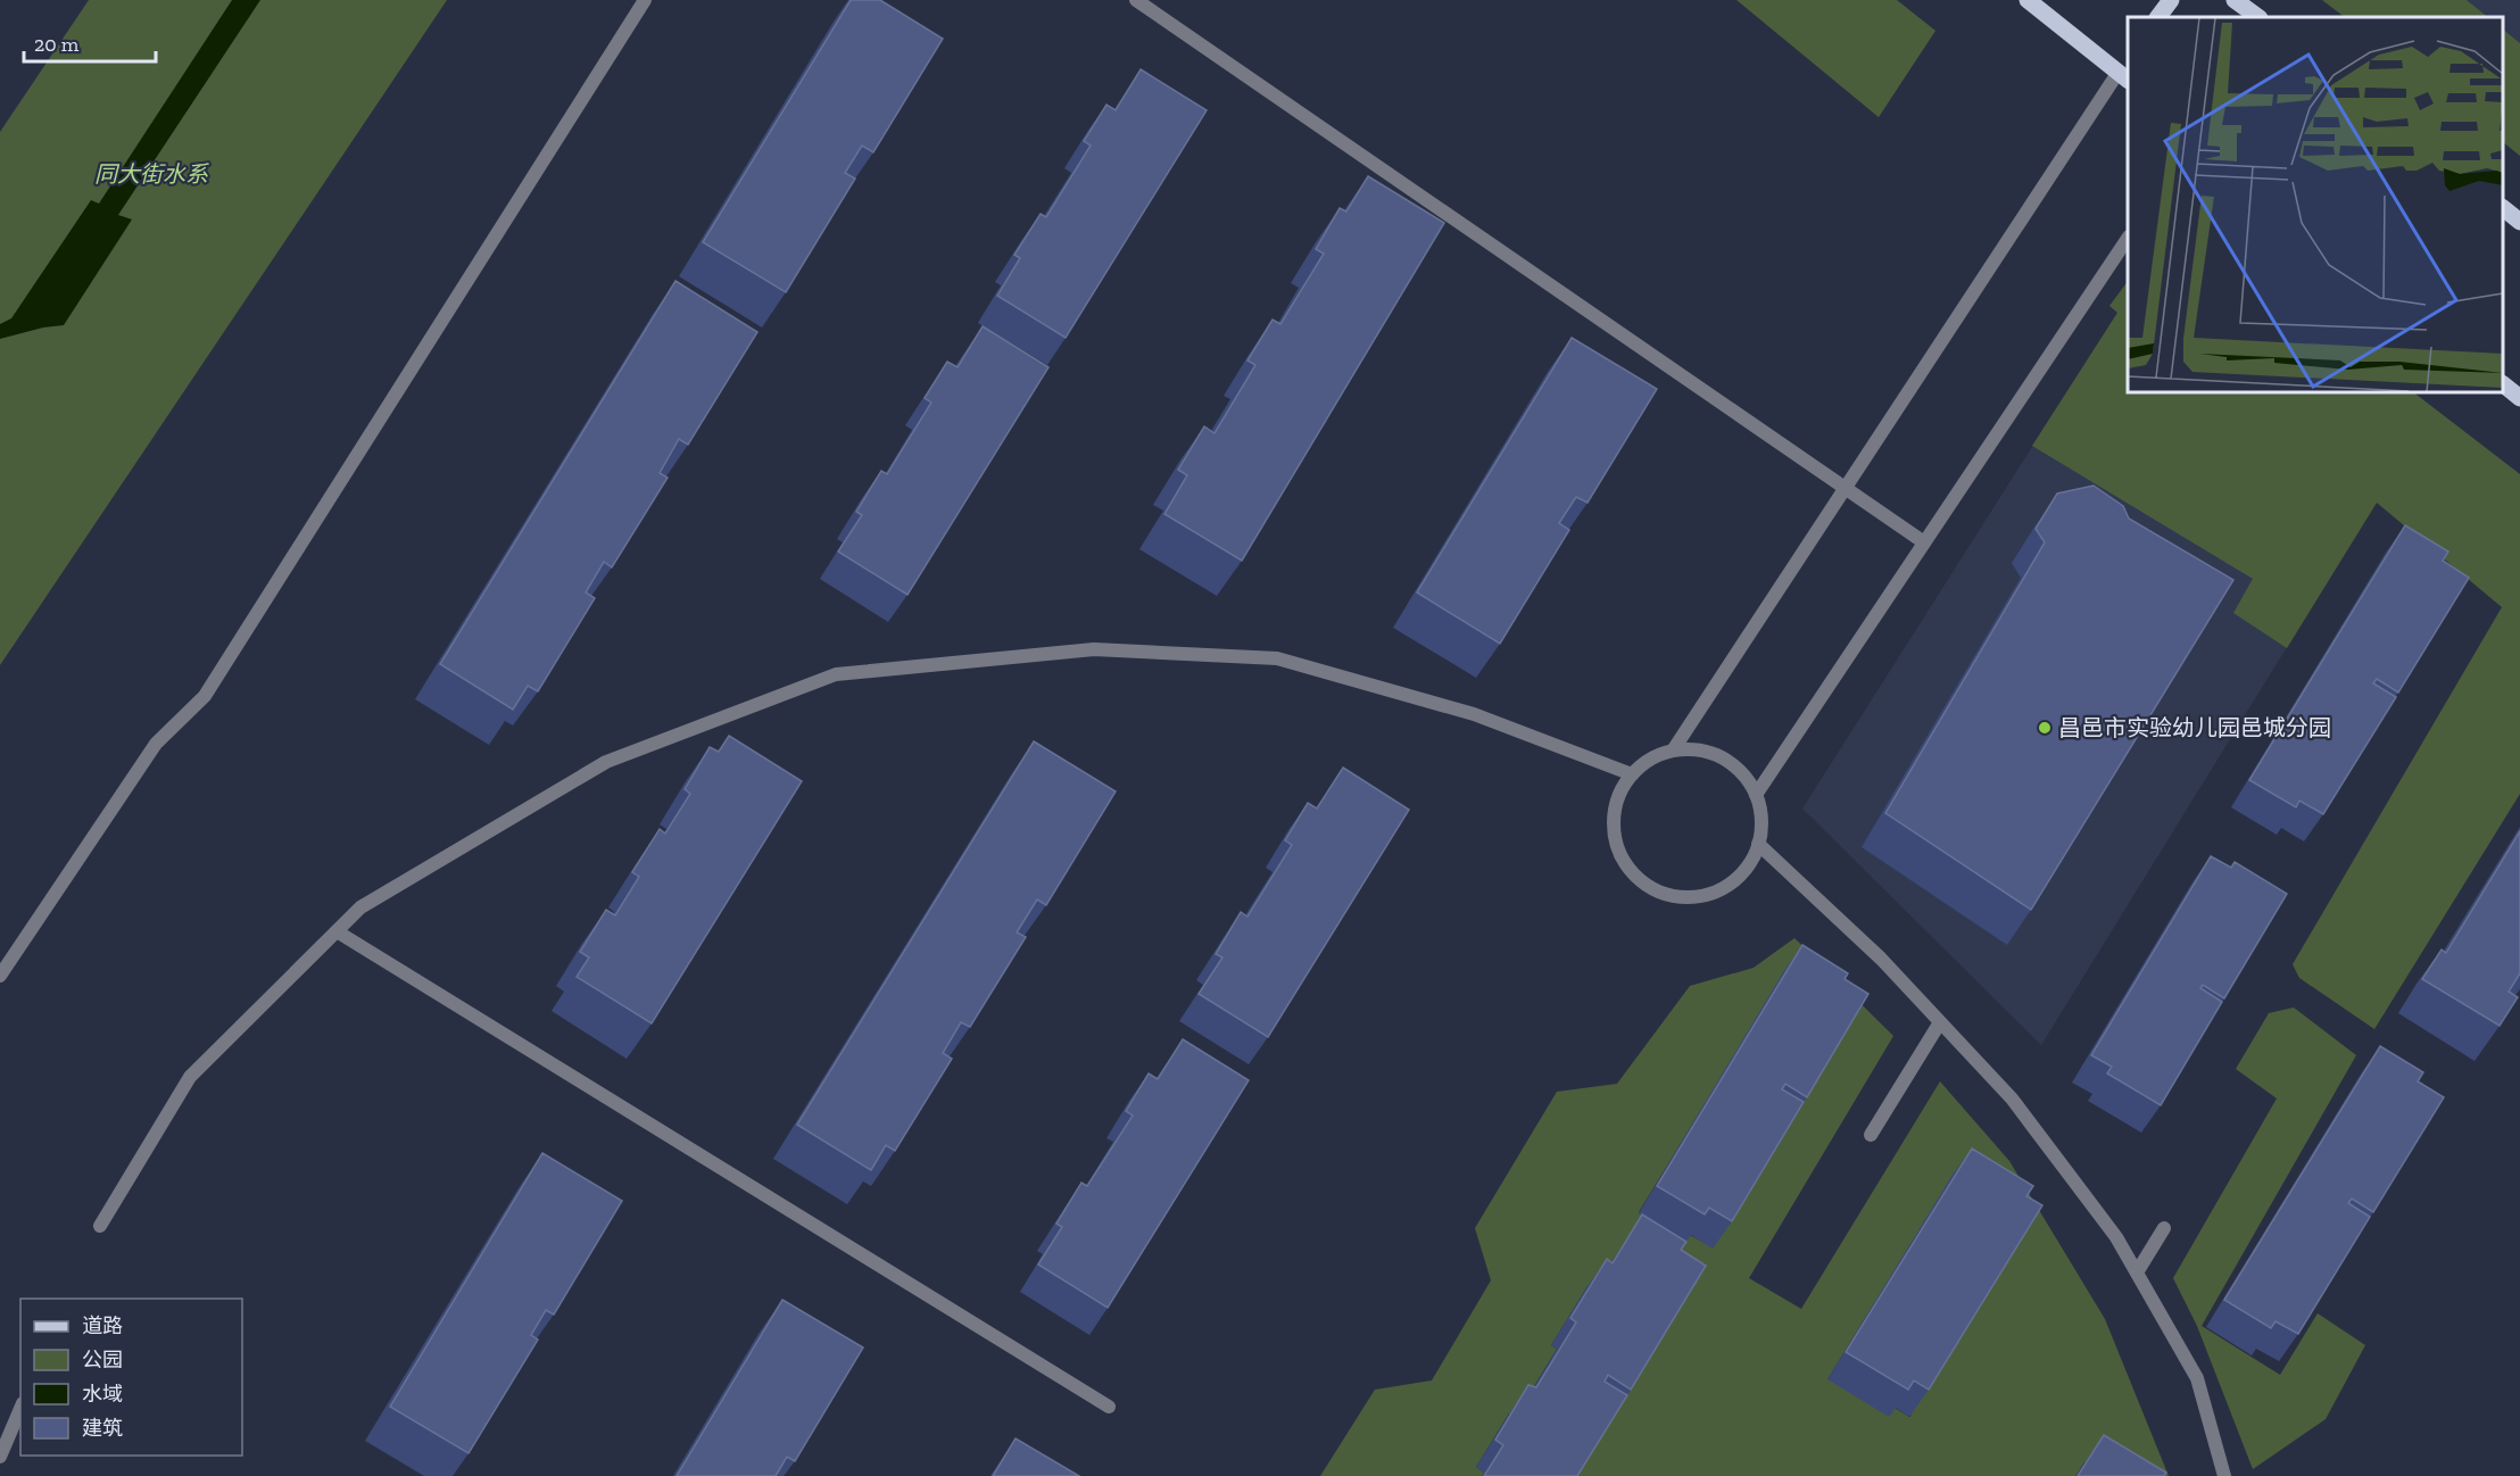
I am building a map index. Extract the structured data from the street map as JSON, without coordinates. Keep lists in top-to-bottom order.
{
  "parks": ["同大街水系"],
  "places": ["昌邑市实验幼儿园邑城分园"],
  "legend": [
    "道路",
    "公园",
    "水域",
    "建筑"
  ],
  "scale_bar": "20 m"
}
